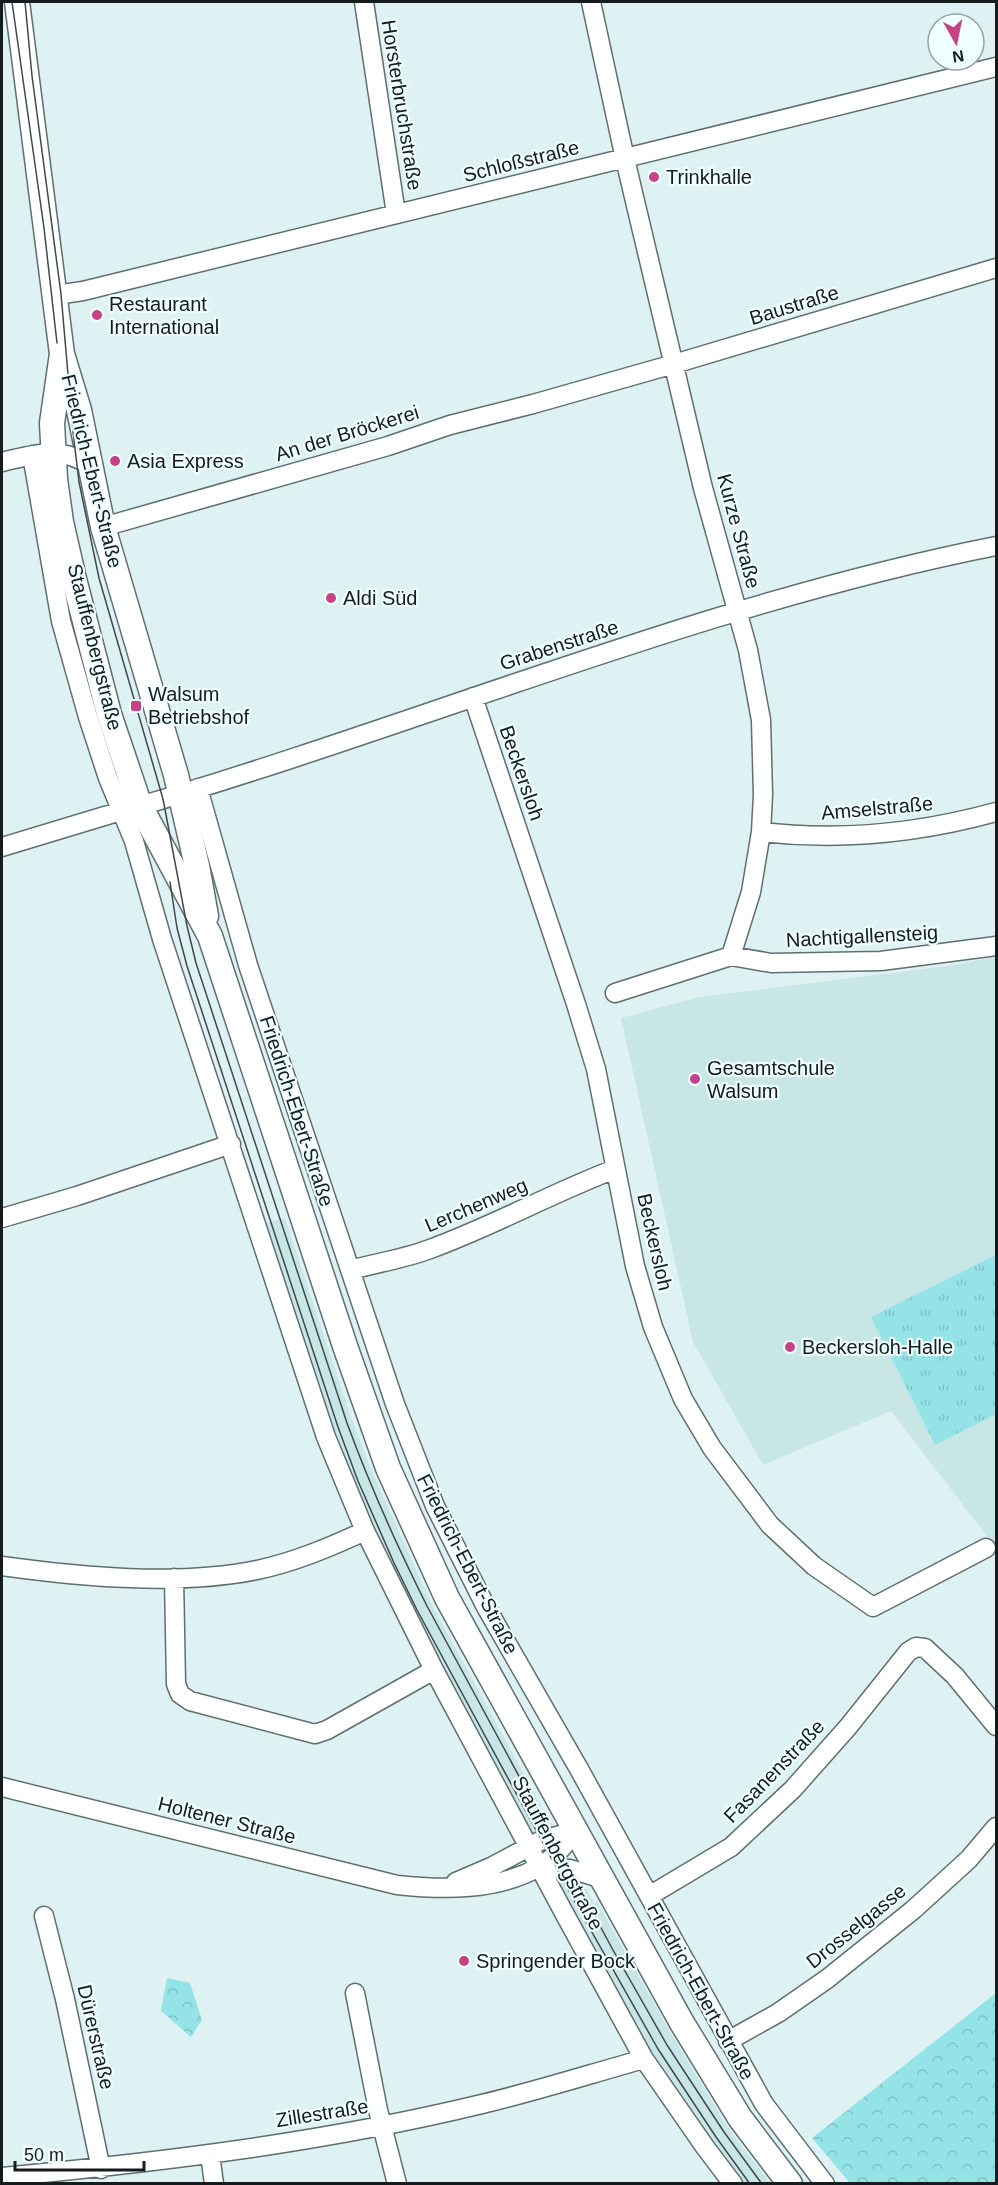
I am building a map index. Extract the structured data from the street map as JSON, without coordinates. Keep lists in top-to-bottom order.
{
  "streets": {
    "main road": ["Friedrich-Ebert-Straße"],
    "street": [
      "Horsterbruchstraße",
      "Schloßstraße",
      "Baustraße",
      "An der Bröckerei",
      "Kurze Straße",
      "Grabenstraße",
      "Stauffenbergstraße",
      "Beckersloh",
      "Amselstraße",
      "Nachtigallensteig",
      "Lerchenweg",
      "Fasanenstraße",
      "Holtener Straße",
      "Drosselgasse",
      "Dürerstraße",
      "Zillestraße"
    ]
  },
  "crossings": [
    ["Horsterbruchstraße", "Schloßstraße"],
    ["Schloßstraße", "Kurze Straße"],
    ["Baustraße", "An der Bröckerei"],
    ["Baustraße", "Kurze Straße"],
    ["An der Bröckerei", "Friedrich-Ebert-Straße"],
    ["Friedrich-Ebert-Straße", "Grabenstraße"],
    ["Friedrich-Ebert-Straße", "Stauffenbergstraße"],
    ["Friedrich-Ebert-Straße", "Lerchenweg"],
    ["Friedrich-Ebert-Straße", "Fasanenstraße"],
    ["Friedrich-Ebert-Straße", "Holtener Straße"],
    ["Friedrich-Ebert-Straße", "Drosselgasse"],
    ["Kurze Straße", "Grabenstraße"],
    ["Kurze Straße", "Amselstraße"],
    ["Kurze Straße", "Nachtigallensteig"],
    ["Grabenstraße", "Stauffenbergstraße"],
    ["Grabenstraße", "Beckersloh"],
    ["Stauffenbergstraße", "Holtener Straße"],
    ["Stauffenbergstraße", "Zillestraße"],
    ["Beckersloh", "Lerchenweg"],
    ["Dürerstraße", "Zillestraße"]
  ],
  "places": {
    "other": [
      "Trinkhalle",
      "Restaurant International",
      "Asia Express",
      "Aldi Süd",
      "Gesamtschule Walsum",
      "Beckersloh-Halle",
      "Springender Bock"
    ],
    "transit": ["Walsum Betriebshof"]
  },
  "scale_bar": "50 m",
  "north": "bottom"
}
